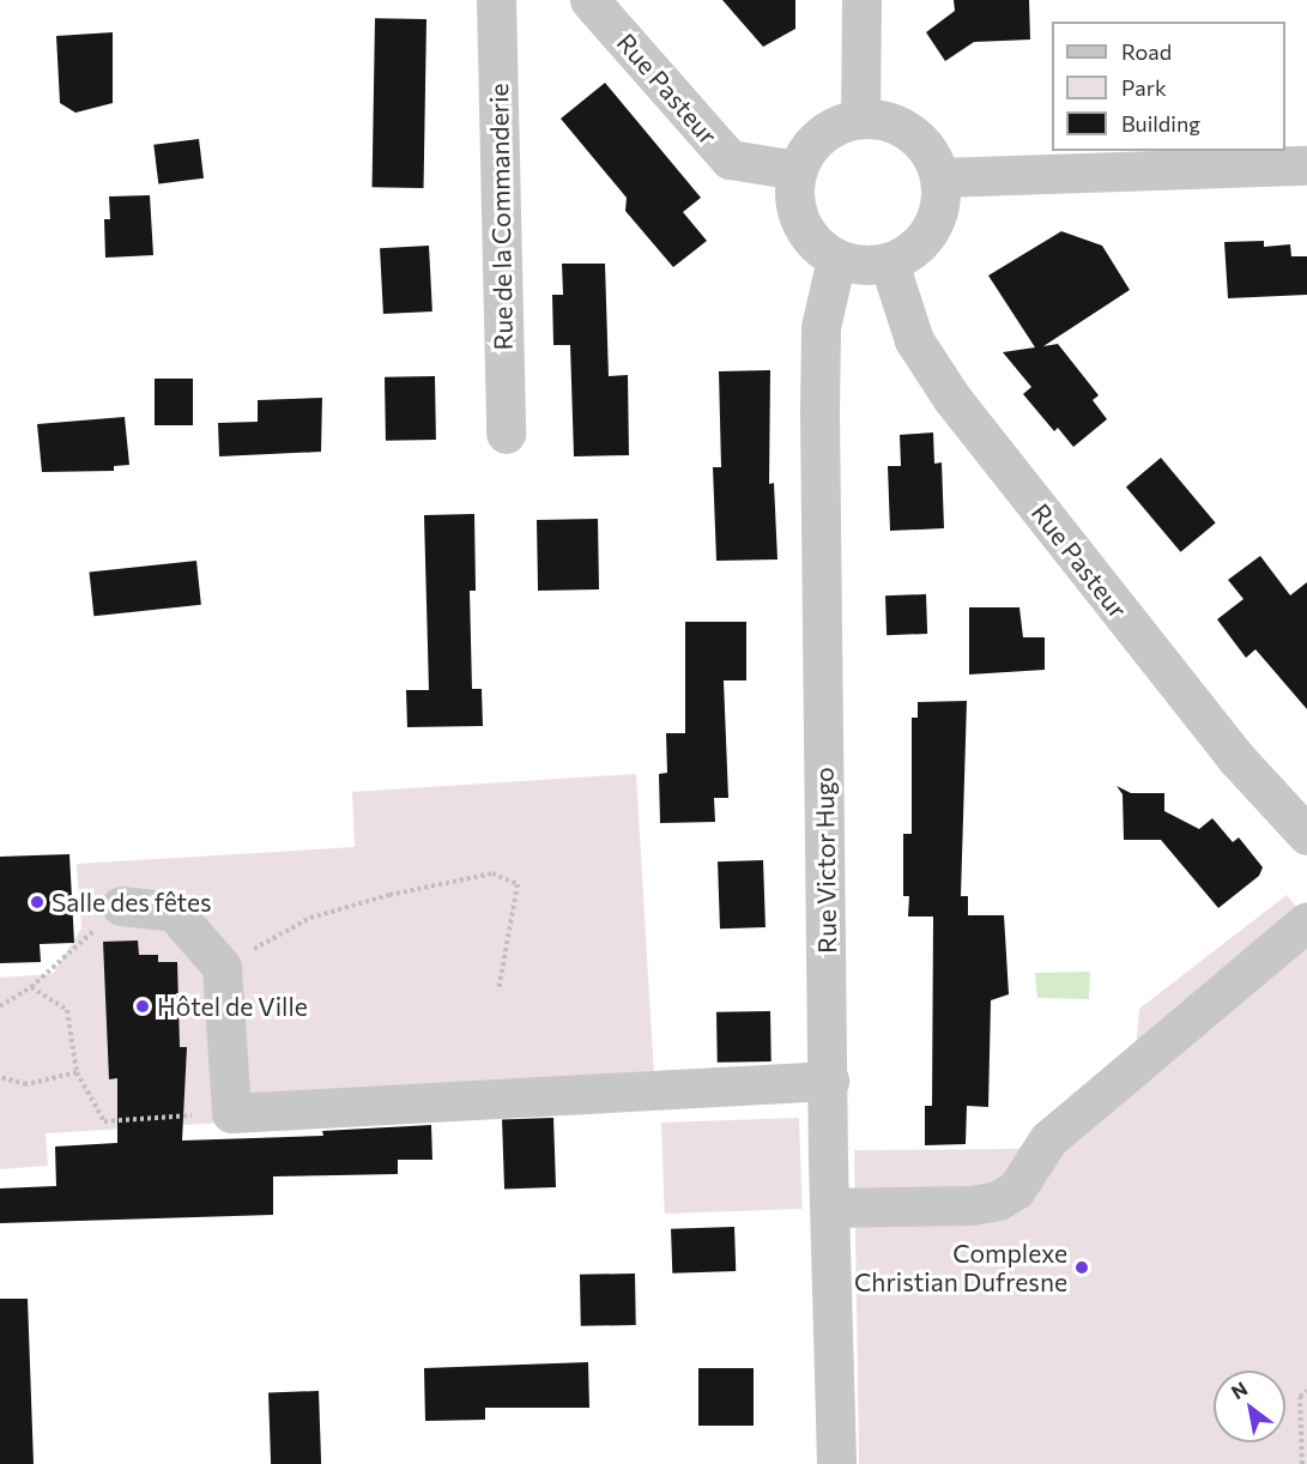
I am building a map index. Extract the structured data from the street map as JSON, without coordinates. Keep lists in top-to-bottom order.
{
  "streets": {
    "street": ["Rue Pasteur", "Rue de la Commanderie", "Rue Victor Hugo"]
  },
  "crossings": [
    ["Rue Pasteur", "Rue Victor Hugo"]
  ],
  "places": ["Salle des fêtes", "Hôtel de Ville", "Complexe Christian Dufresne"],
  "legend": ["Road", "Park", "Building"],
  "north": "top left"
}
